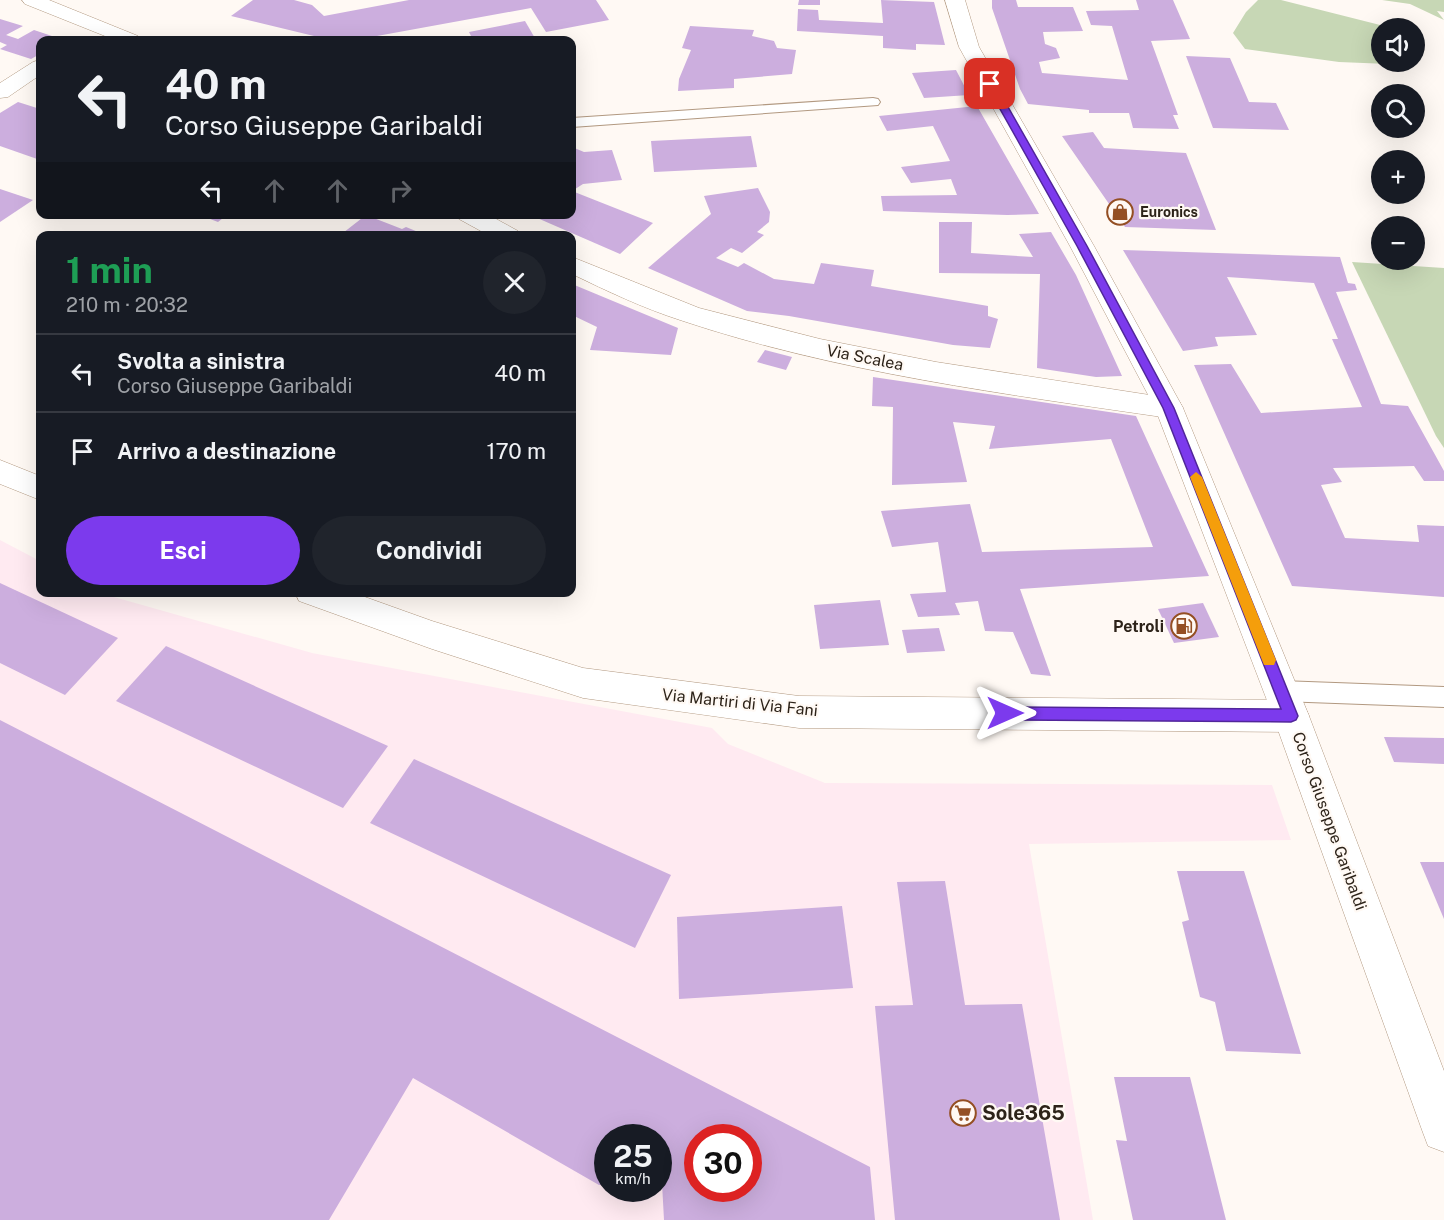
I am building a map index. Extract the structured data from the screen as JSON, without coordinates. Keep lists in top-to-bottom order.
{
  "streets": {
    "street": ["Via Scalea", "Via Martiri di Via Fani", "Corso Giuseppe Garibaldi"]
  },
  "crossings": [
    ["Via Scalea", "Corso Giuseppe Garibaldi"],
    ["Via Martiri di Via Fani", "Corso Giuseppe Garibaldi"]
  ],
  "places": {
    "shop": ["Euronics"],
    "fuel station": ["Petroli"],
    "supermarket": ["Sole365"]
  },
  "page": {
    "map_buttons": ["+", "−"],
    "turn": ["40 m", "Corso Giuseppe Garibaldi"],
    "heading": ["1 min", "210 m · 20:32"],
    "list": [
      {
        "name": "Svolta a sinistra",
        "note": "Corso Giuseppe Garibaldi",
        "value": "40 m"
      },
      {
        "name": "Arrivo a destinazione",
        "value": "170 m"
      }
    ],
    "buttons": ["Esci", "Condividi"],
    "speed": "25 km/h",
    "limit": "30"
  }
}
